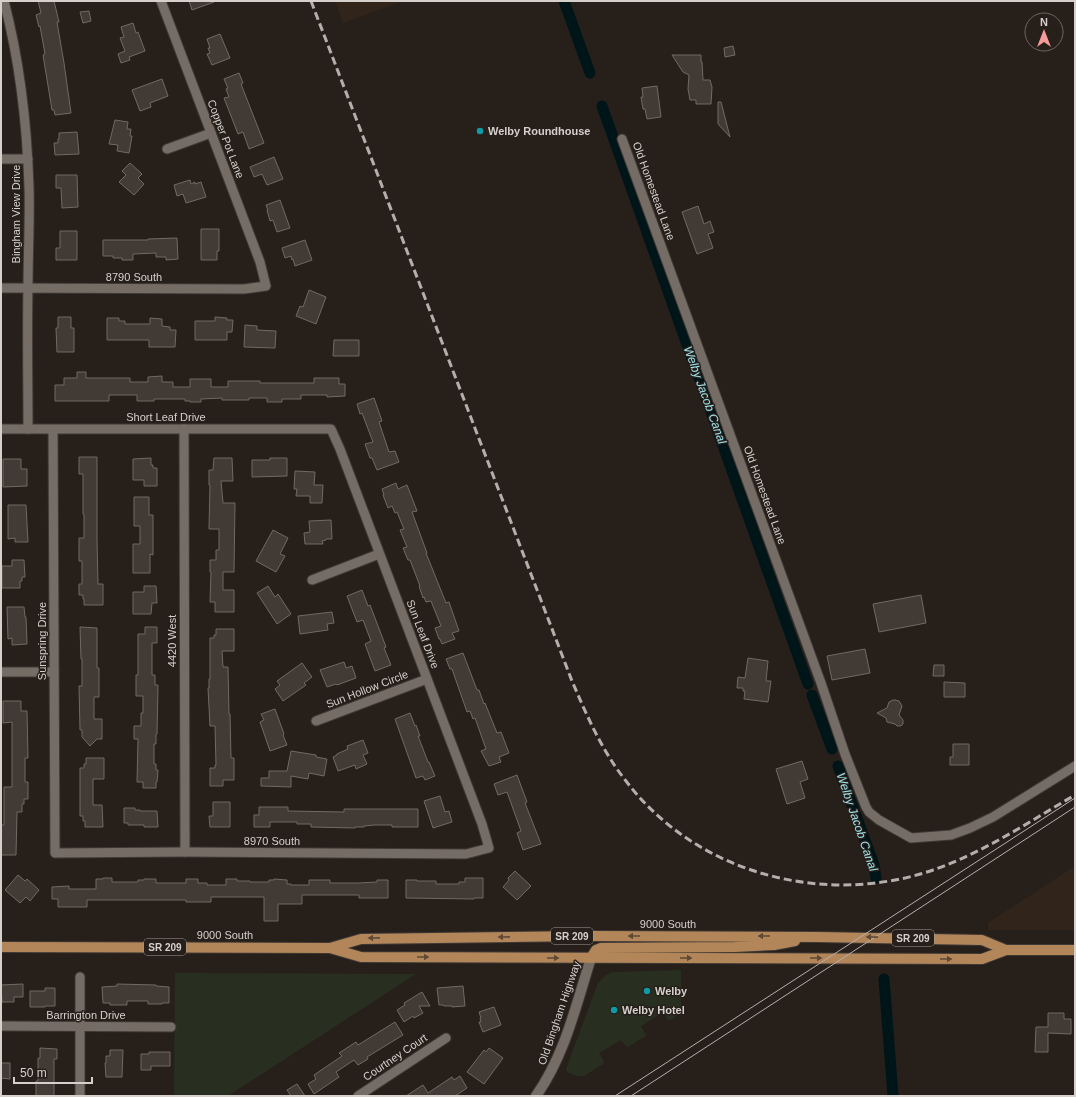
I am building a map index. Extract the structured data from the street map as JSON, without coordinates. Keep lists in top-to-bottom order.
{
  "streets": {
    "main road": ["9000 South", "SR 209", "Old Bingham Highway"],
    "street": [
      "Copper Pot Lane",
      "Old Homestead Lane",
      "Bingham View Drive",
      "8790 South",
      "Short Leaf Drive",
      "Sun Leaf Drive",
      "Sunspring Drive",
      "4420 West",
      "Sun Hollow Circle",
      "8970 South",
      "Barrington Drive",
      "Courtney Court"
    ]
  },
  "crossings": [
    ["Copper Pot Lane", "8790 South"],
    ["Bingham View Drive", "8790 South"],
    ["Bingham View Drive", "Short Leaf Drive"],
    ["Short Leaf Drive", "Sun Leaf Drive"],
    ["Short Leaf Drive", "Sunspring Drive"],
    ["Short Leaf Drive", "4420 West"],
    ["Sun Leaf Drive", "Sun Hollow Circle"],
    ["Sun Leaf Drive", "8970 South"],
    ["Sunspring Drive", "8970 South"],
    ["4420 West", "8970 South"],
    ["9000 South", "Old Bingham Highway"]
  ],
  "water": ["Welby Jacob Canal"],
  "places": ["Welby Roundhouse", "Welby", "Welby Hotel"],
  "scale_bar": "50 m",
  "north": "top"
}
